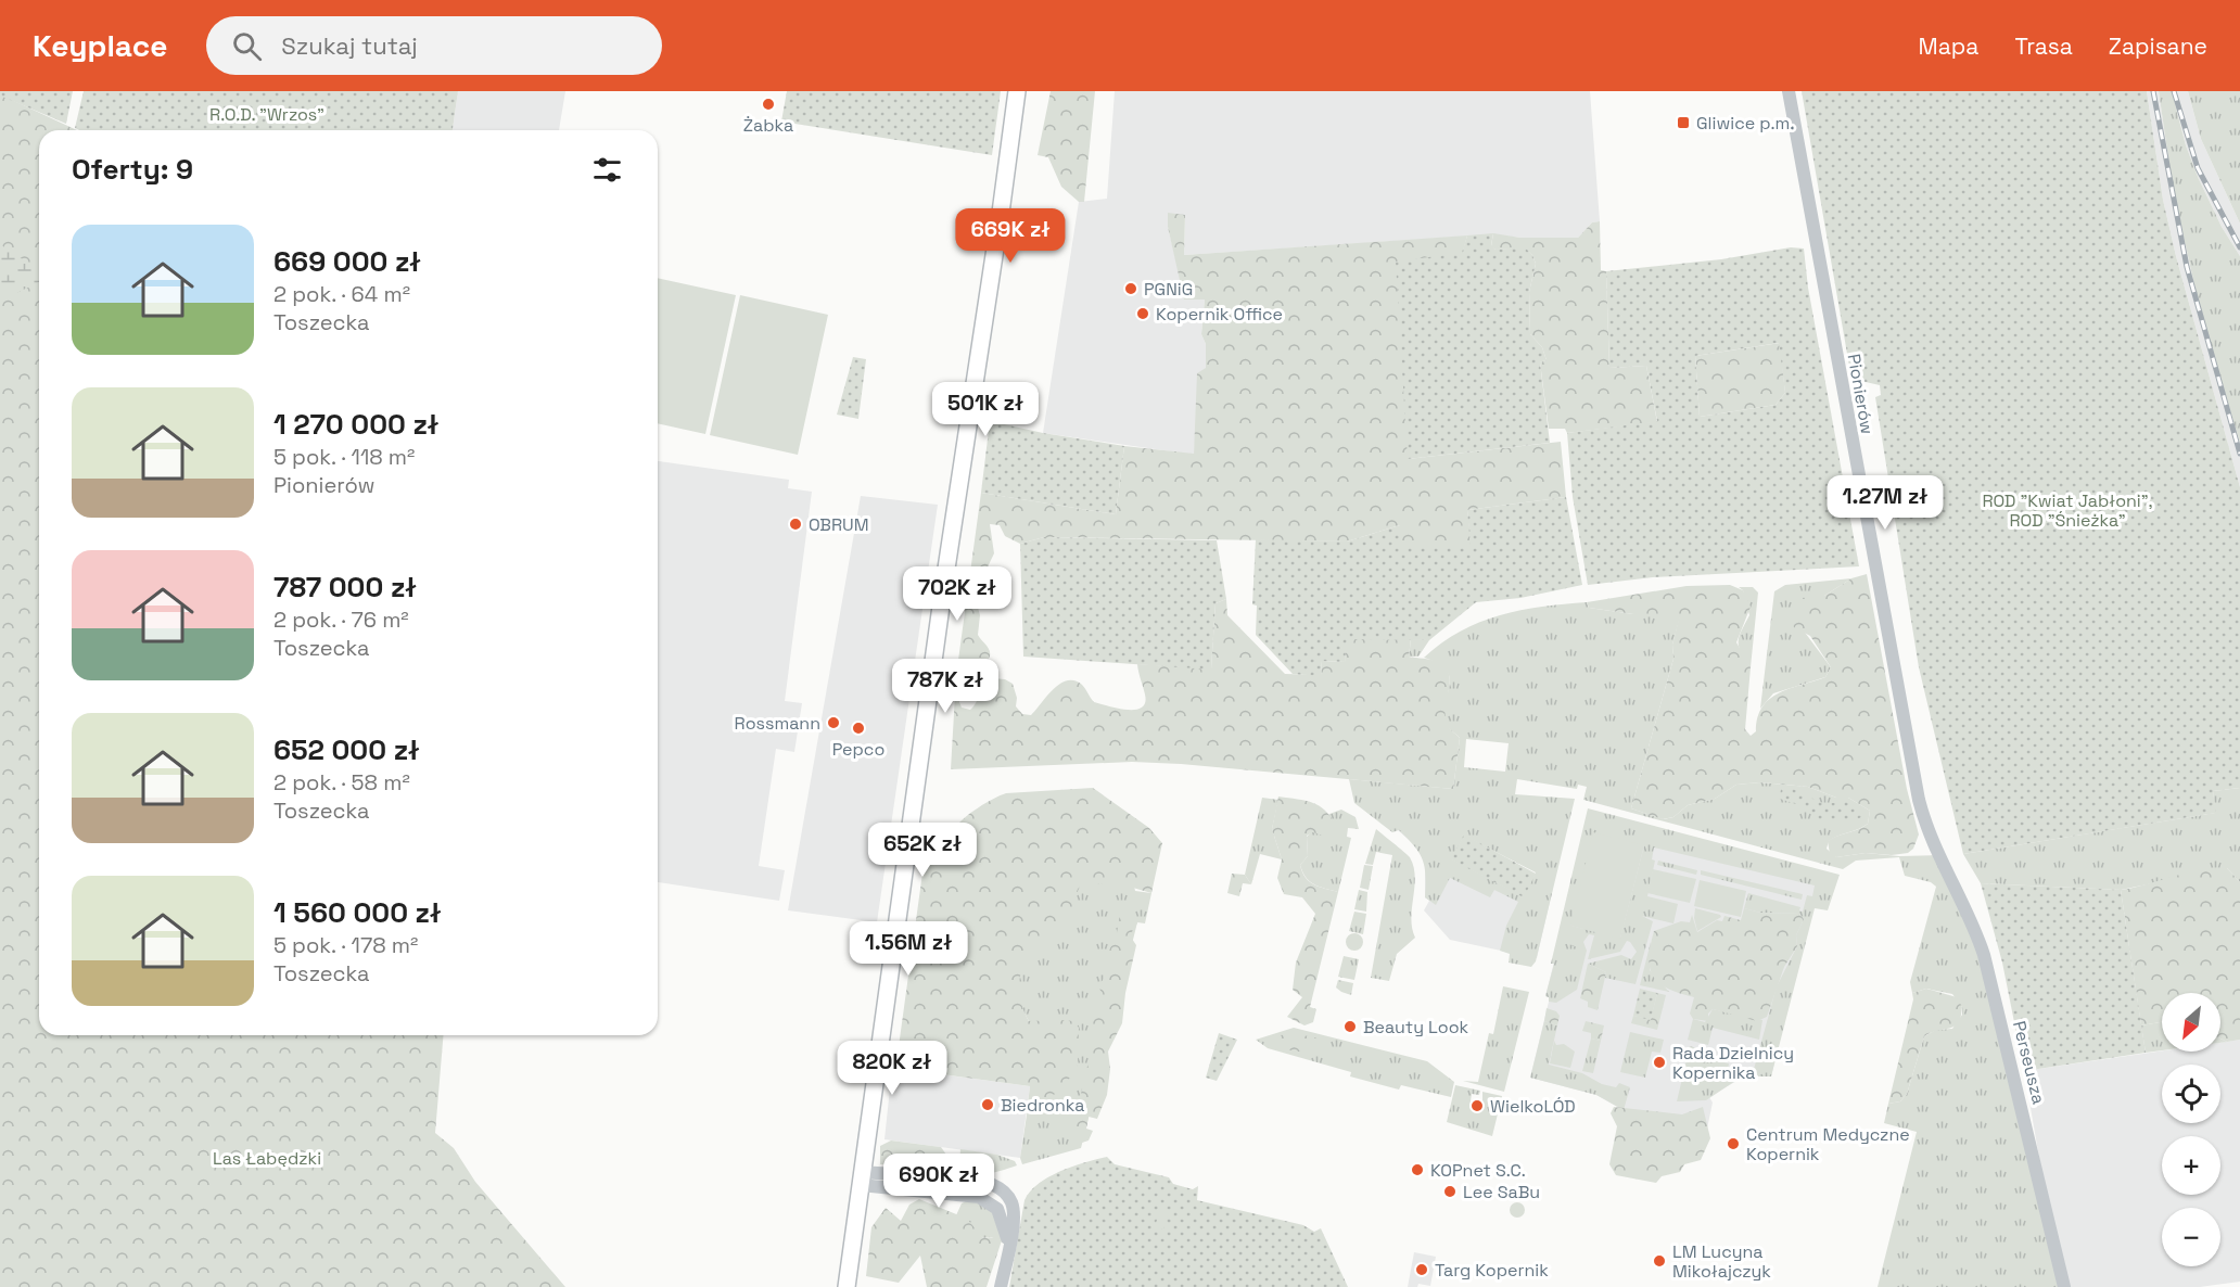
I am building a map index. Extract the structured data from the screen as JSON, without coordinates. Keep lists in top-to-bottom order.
{
  "streets": {
    "street": ["Pionierów", "Perseusza"]
  },
  "crossings": [
    ["Pionierów", "Perseusza"]
  ],
  "parks": ["R.O.D. \"Wrzos\"", "ROD \"Kwiat Jabłoni\", ROD \"Śnieżka\"", "Las Łabędzki"],
  "places": {
    "other": [
      "Żabka",
      "PGNiG",
      "Kopernik Office",
      "OBRUM",
      "Rossmann",
      "Pepco",
      "Beauty Look",
      "Rada Dzielnicy Kopernika",
      "Biedronka",
      "WielkoLÓD",
      "Centrum Medyczne Kopernik",
      "KOPnet S.C.",
      "Lee SaBu",
      "LM Lucyna Mikołajczyk",
      "Targ Kopernik"
    ],
    "transit": ["Gliwice p.m."]
  },
  "north": "bottom left",
  "page": {
    "header": "Keyplace",
    "search": "Szukaj tutaj",
    "nav": ["Mapa", "Trasa", "Zapisane"],
    "heading": "Oferty: 9",
    "price": [
      "669K zł",
      "501K zł",
      "1.27M zł",
      "702K zł",
      "787K zł",
      "652K zł",
      "1.56M zł",
      "820K zł",
      "690K zł"
    ],
    "list": [
      {
        "name": "669 000 zł",
        "note": "2 pok. · 64 m² · Toszecka"
      },
      {
        "name": "1 270 000 zł",
        "note": "5 pok. · 118 m² · Pionierów"
      },
      {
        "name": "787 000 zł",
        "note": "2 pok. · 76 m² · Toszecka"
      },
      {
        "name": "652 000 zł",
        "note": "2 pok. · 58 m² · Toszecka"
      },
      {
        "name": "1 560 000 zł",
        "note": "5 pok. · 178 m² · Toszecka"
      }
    ],
    "map_buttons": ["+", "−"]
  }
}
